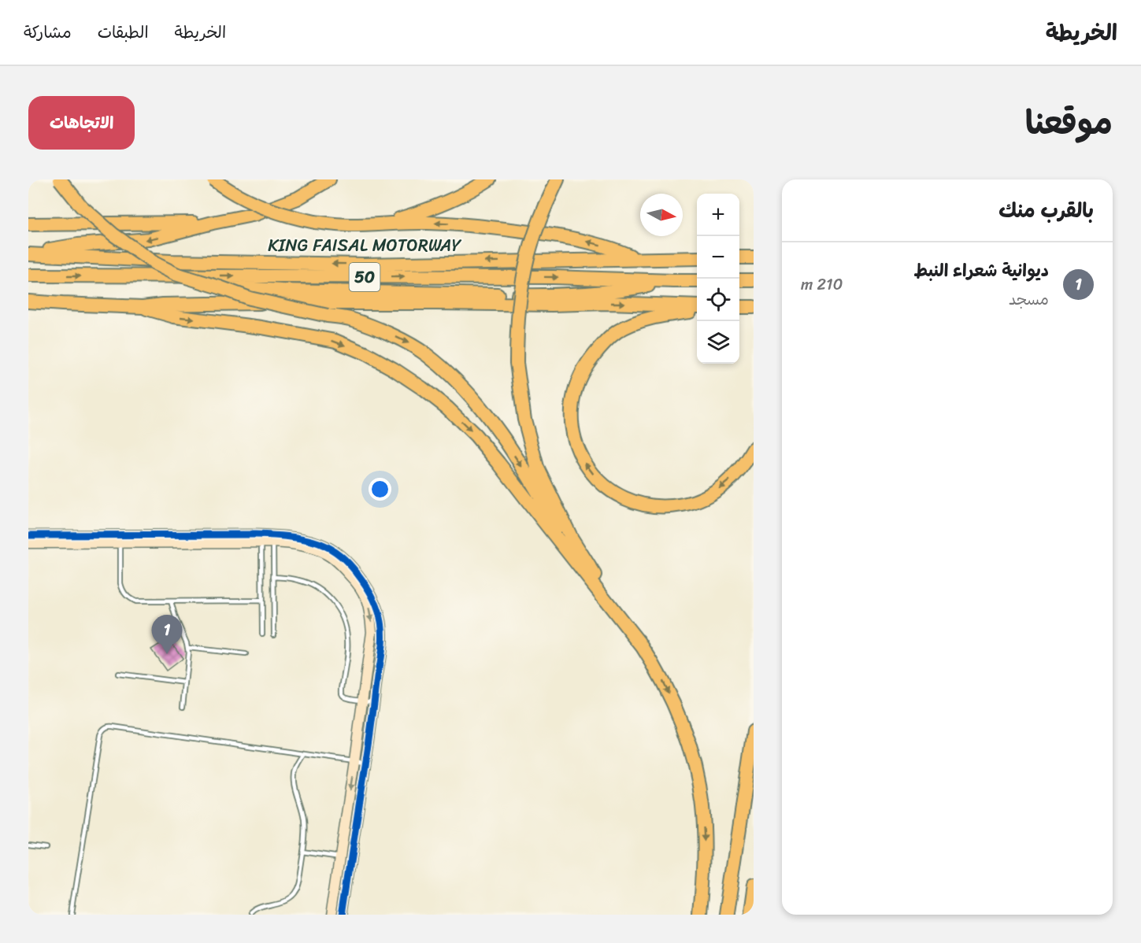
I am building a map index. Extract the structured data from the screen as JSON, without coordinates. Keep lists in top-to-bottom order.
{
  "streets": {
    "highway": ["KING FAISAL MOTORWAY", "50"]
  },
  "north": "right",
  "page": {
    "header": "الخريطة",
    "nav": ["الخريطة", "الطبقات", "مشاركة"],
    "title": "موقعنا",
    "buttons": "الاتجاهات",
    "heading": "بالقرب منك",
    "map_buttons": ["+", "−"],
    "list": [
      {
        "mark": "1",
        "name": "ديوانية شعراء النبط",
        "note": "مسجد",
        "value": "210 m"
      }
    ],
    "pins": "1"
  }
}
